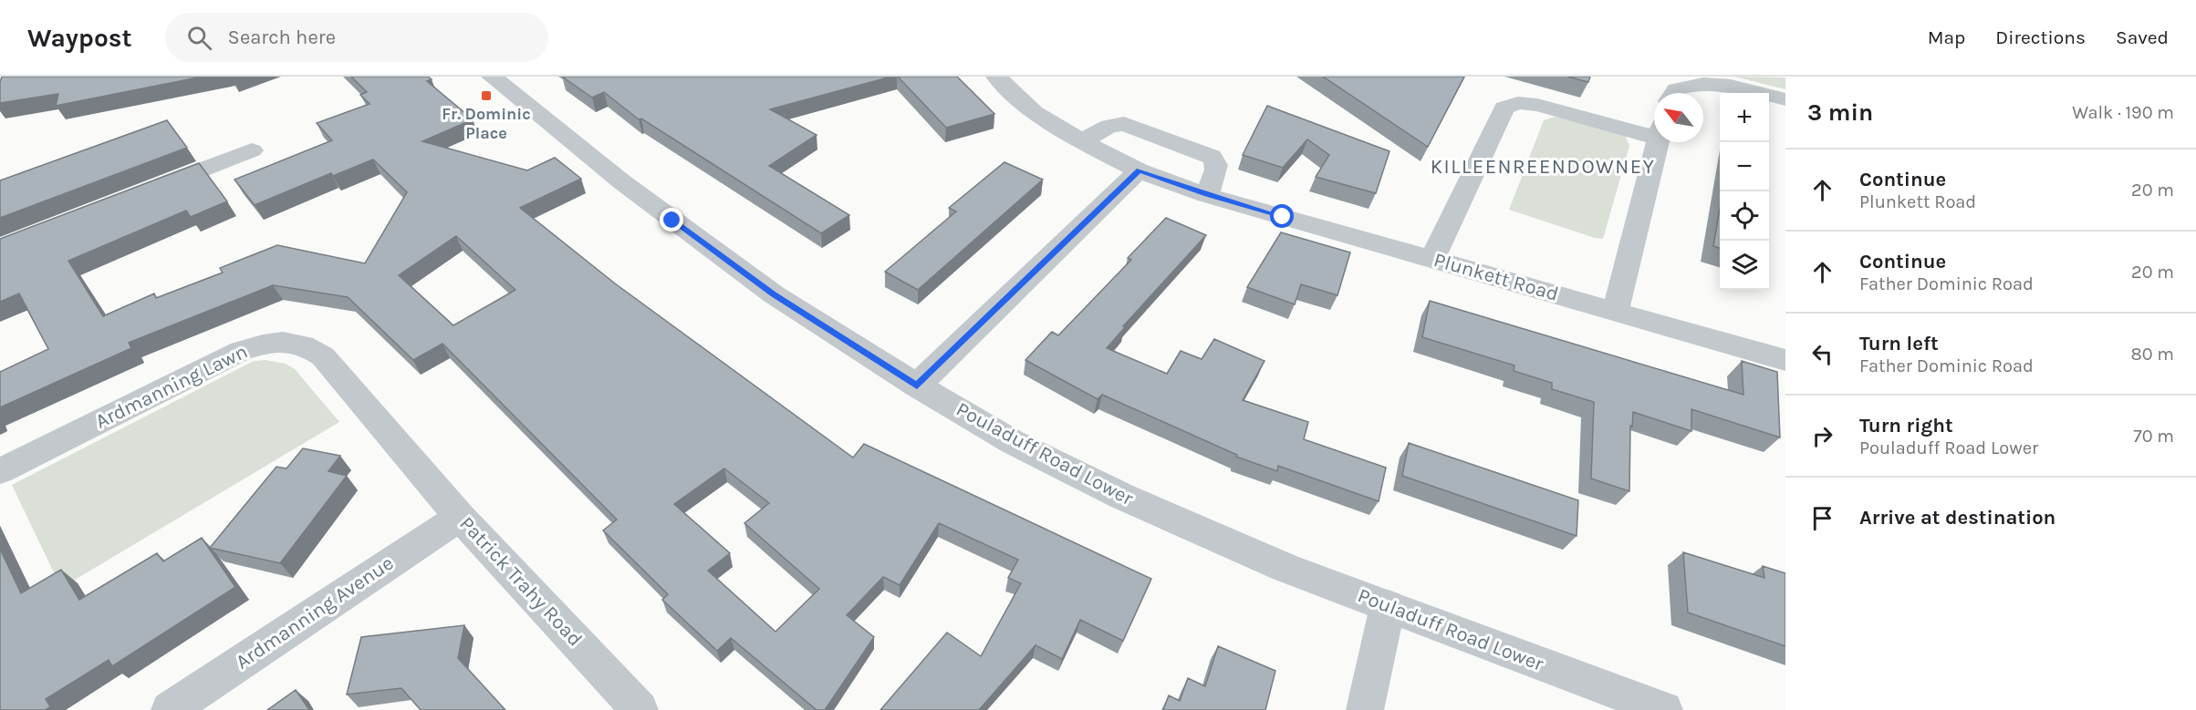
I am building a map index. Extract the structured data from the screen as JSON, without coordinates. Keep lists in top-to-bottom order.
{
  "streets": {
    "street": [
      "Plunkett Road",
      "Ardmanning Lawn",
      "Pouladuff Road Lower",
      "Patrick Trahy Road",
      "Ardmanning Avenue"
    ]
  },
  "crossings": [
    ["Ardmanning Lawn", "Patrick Trahy Road"],
    ["Patrick Trahy Road", "Ardmanning Avenue"]
  ],
  "districts": ["KILLEENREENDOWNEY"],
  "places": {
    "transit": ["Fr. Dominic Place"]
  },
  "north": "top left",
  "page": {
    "header": "Waypost",
    "search": "Search here",
    "nav": ["Map", "Directions", "Saved"],
    "heading": ["3 min", "Walk · 190 m"],
    "map_buttons": ["+", "−"],
    "list": [
      ["Continue", "Plunkett Road", "20 m"],
      ["Continue", "Father Dominic Road", "20 m"],
      ["Turn left", "Father Dominic Road", "80 m"],
      ["Turn right", "Pouladuff Road Lower", "70 m"],
      "Arrive at destination"
    ]
  }
}
